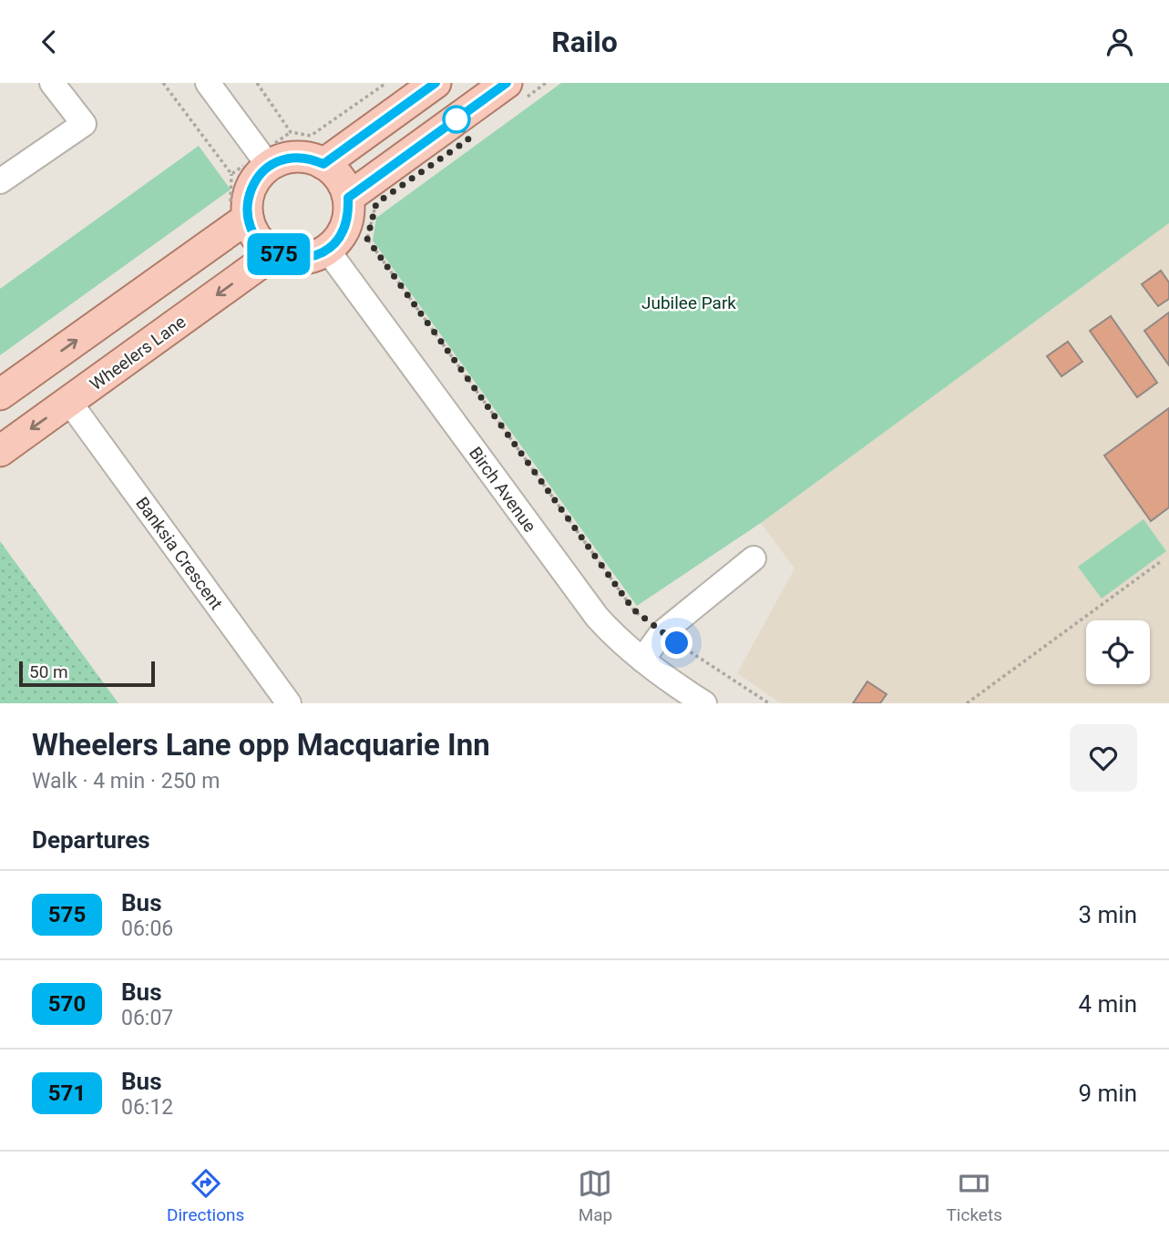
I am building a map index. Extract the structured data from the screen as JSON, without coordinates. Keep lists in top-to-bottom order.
{
  "streets": {
    "main road": ["Wheelers Lane"],
    "street": ["Birch Avenue", "Banksia Crescent"]
  },
  "crossings": [
    ["Wheelers Lane", "Birch Avenue"],
    ["Wheelers Lane", "Banksia Crescent"]
  ],
  "parks": ["Jubilee Park"],
  "lines": ["bus line 575"],
  "scale_bar": "50 m",
  "page": {
    "header": "Railo",
    "on_map": "575",
    "scale": "50 m",
    "heading": [
      ["Wheelers Lane opp Macquarie Inn", "Walk · 4 min · 250 m"],
      "Departures"
    ],
    "list": [
      {
        "mark": "575",
        "name": "Bus",
        "note": "06:06",
        "value": "3 min"
      },
      {
        "mark": "570",
        "name": "Bus",
        "note": "06:07",
        "value": "4 min"
      },
      {
        "mark": "571",
        "name": "Bus",
        "note": "06:12",
        "value": "9 min"
      }
    ],
    "tabs": ["Directions", "Map", "Tickets"]
  }
}
